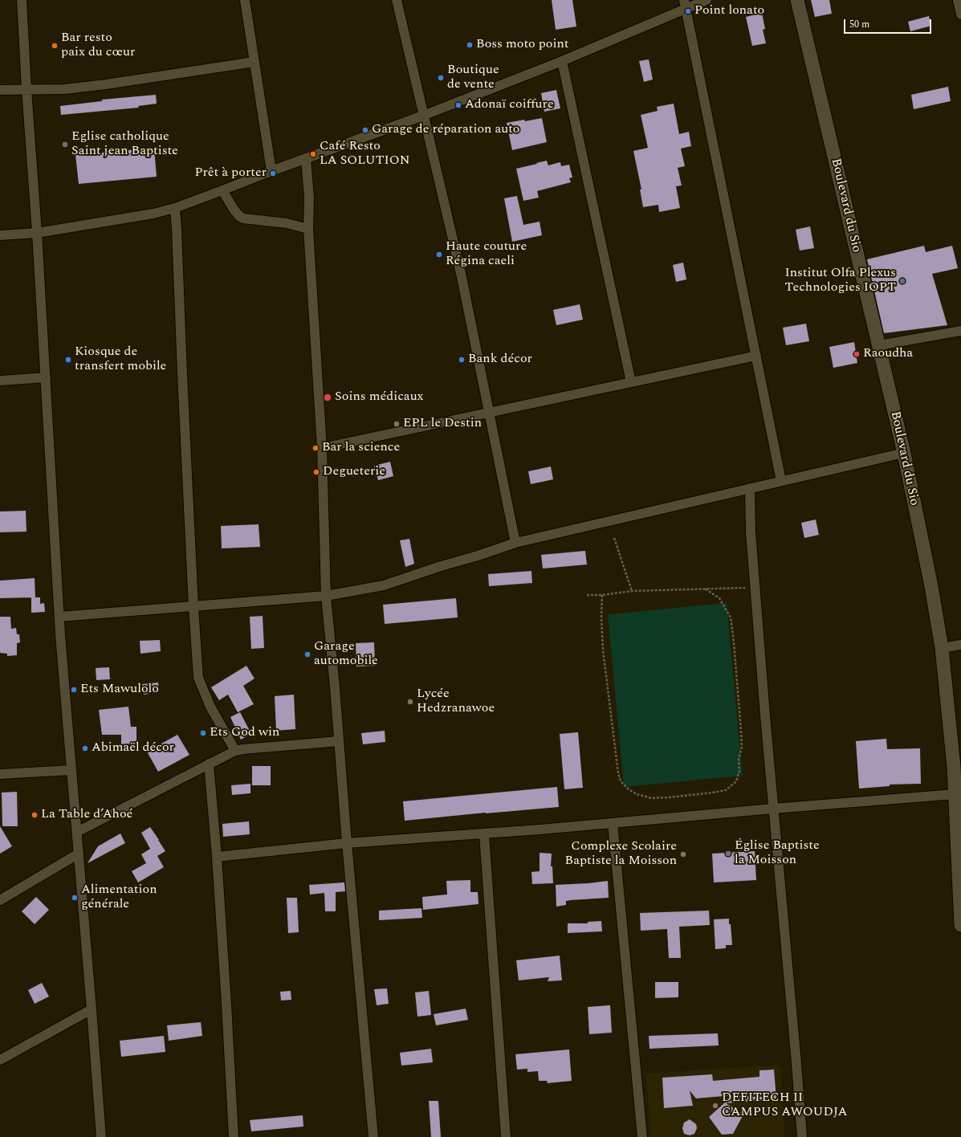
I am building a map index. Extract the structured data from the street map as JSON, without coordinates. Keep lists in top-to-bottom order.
{
  "streets": {
    "street": ["Boulevard du Sio"]
  },
  "places": [
    "Point lonato",
    "Boss moto point",
    "Bar resto paix du cœur",
    "Boutique de vente",
    "Adonaï coiffure",
    "Garage de réparation auto",
    "Eglise catholique Saint jean Baptiste",
    "Café Resto LA SOLUTION",
    "Prêt à porter",
    "Haute couture Régina caeli",
    "Institut Olfa Plexus Technologies IOPT",
    "Raoudha",
    "Kiosque de transfert mobile",
    "Bank décor",
    "Soins médicaux",
    "EPL le Destin",
    "Bar la science",
    "Degueterie",
    "Garage automobile",
    "Ets Mawulolo",
    "Lycée Hedzranawoe",
    "Ets God win",
    "Abimaël décor",
    "La Table d’Ahoé",
    "Église Baptiste la Moisson",
    "Complexe Scolaire Baptiste la Moisson",
    "Alimentation générale",
    "DEFITECH II CAMPUS AWOUDJA"
  ],
  "scale_bar": "50 m"
}
